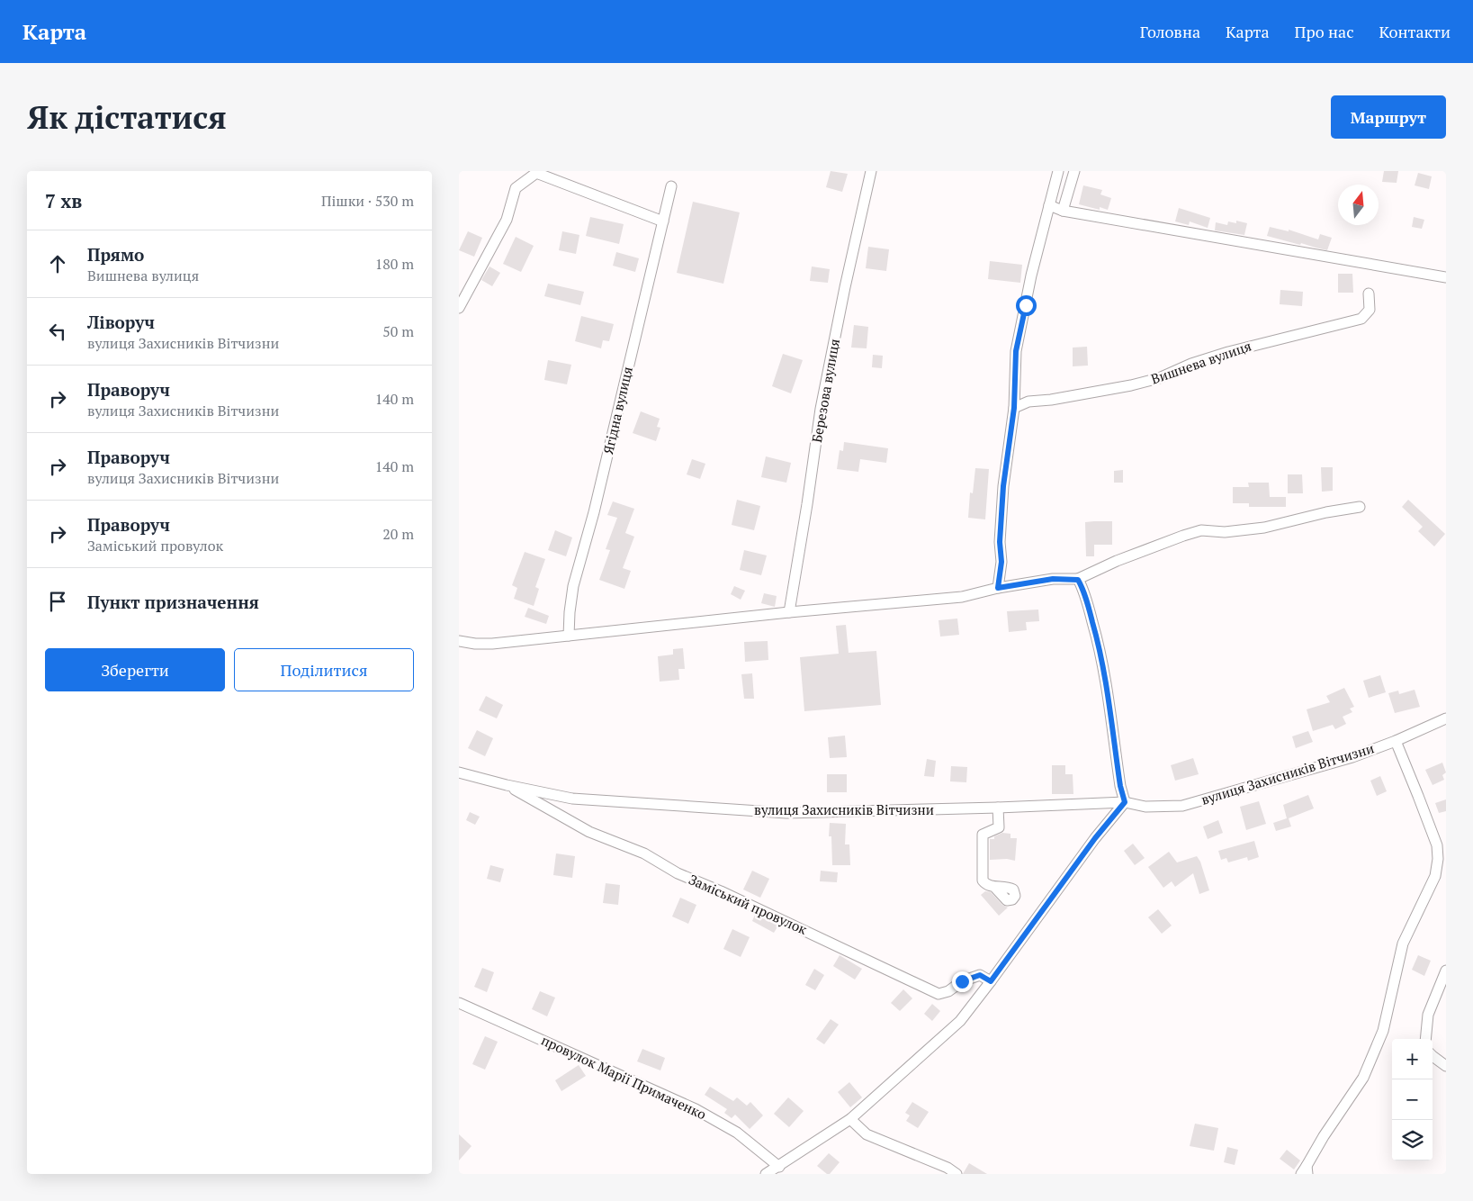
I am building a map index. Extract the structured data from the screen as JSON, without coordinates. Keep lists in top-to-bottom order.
{
  "streets": {
    "street": [
      "Вишнева вулиця",
      "Березова вулиця",
      "Ягідна вулиця",
      "вулиця Захисників Вітчизни",
      "Заміський провулок",
      "провулок Марії Примаченко"
    ]
  },
  "crossings": [
    ["вулиця Захисників Вітчизни", "Заміський провулок"]
  ],
  "north": "top",
  "page": {
    "header": "Карта",
    "nav": [
      "Головна",
      "Карта",
      "Про нас",
      "Контакти"
    ],
    "buttons": [
      "Маршрут",
      ["Зберегти", "Поділитися"]
    ],
    "title": "Як дістатися",
    "heading": ["7 хв", "Пішки · 530 m"],
    "list": [
      ["Прямо", "Вишнева вулиця", "180 m"],
      ["Ліворуч", "вулиця Захисників Вітчизни", "50 m"],
      ["Праворуч", "вулиця Захисників Вітчизни", "140 m"],
      ["Праворуч", "вулиця Захисників Вітчизни", "140 m"],
      ["Праворуч", "Заміський провулок", "20 m"],
      "Пункт призначення"
    ],
    "map_buttons": ["+", "−"]
  }
}
